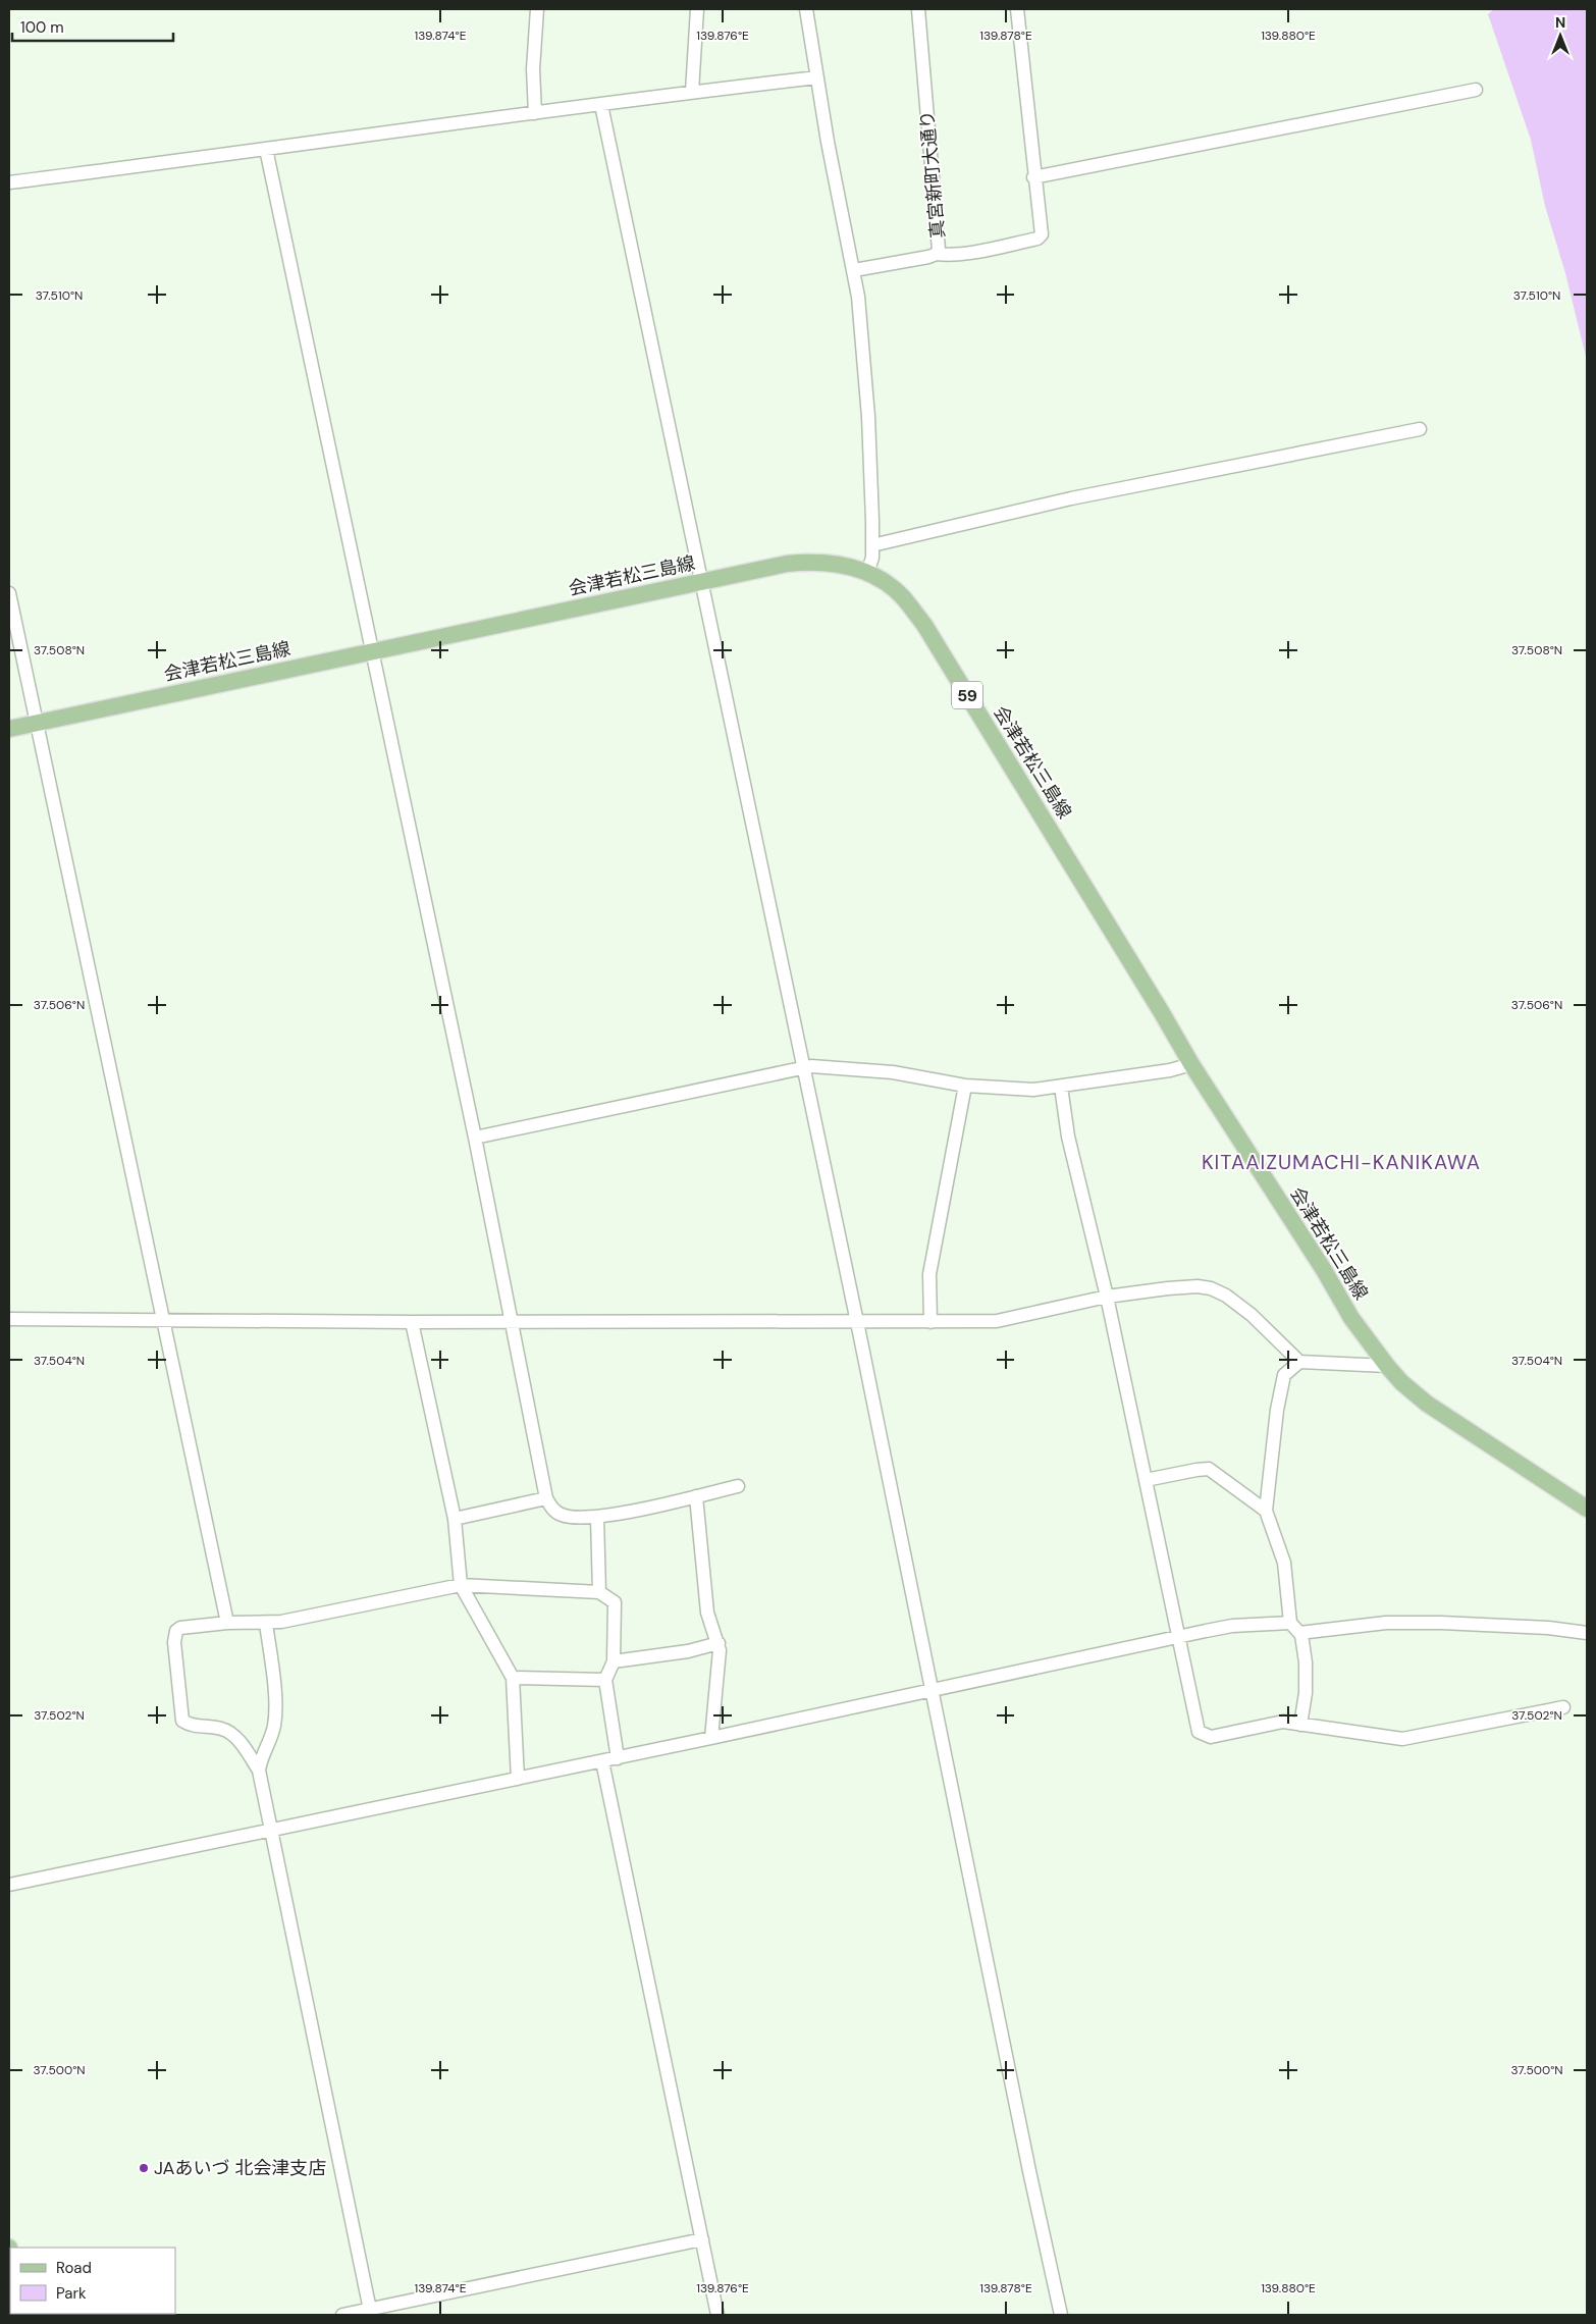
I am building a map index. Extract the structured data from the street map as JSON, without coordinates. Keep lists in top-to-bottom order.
{
  "streets": {
    "main road": ["会津若松三島線", "59"],
    "street": ["真宮新町大通り"]
  },
  "districts": ["KITAAIZUMACHI-KANIKAWA"],
  "places": ["JAあいづ 北会津支店"],
  "legend": ["Road", "Park"],
  "scale_bar": "100 m",
  "north": "top",
  "coordinates": [
    "139.874°E",
    "139.876°E",
    "139.878°E",
    "139.880°E",
    "37.510°N",
    "37.508°N",
    "37.506°N",
    "37.504°N",
    "37.502°N",
    "37.500°N"
  ]
}
